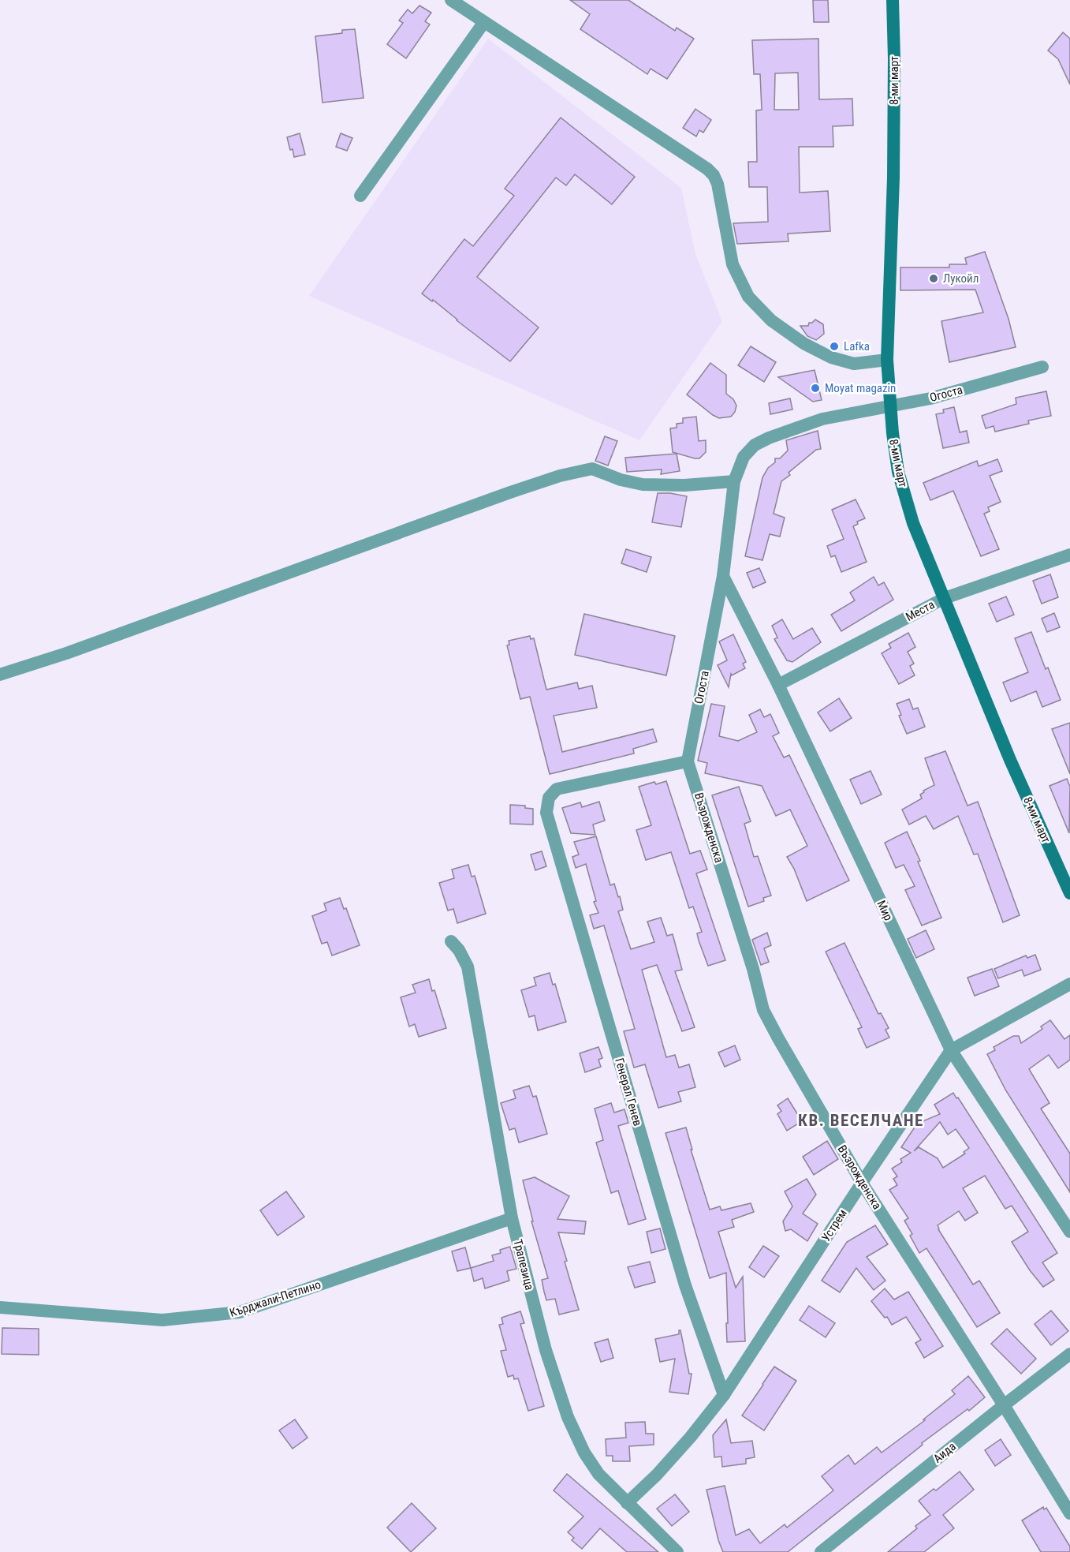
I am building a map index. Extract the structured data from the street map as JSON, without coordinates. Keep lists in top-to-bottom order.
{
  "streets": {
    "main road": ["8-ми март"],
    "street": [
      "Огоста",
      "Места",
      "Възрожденска",
      "Мир",
      "Генерал Генев",
      "Устрем",
      "Трапезица",
      "Кърджали-Петлино",
      "Аида"
    ]
  },
  "crossings": [
    ["8-ми март", "Огоста"],
    ["8-ми март", "Места"],
    ["Огоста", "Възрожденска"],
    ["Огоста", "Мир"],
    ["Огоста", "Генерал Генев"],
    ["Места", "Мир"],
    ["Възрожденска", "Генерал Генев"],
    ["Възрожденска", "Устрем"],
    ["Възрожденска", "Аида"],
    ["Мир", "Устрем"],
    ["Генерал Генев", "Устрем"],
    ["Устрем", "Трапезица"],
    ["Трапезица", "Кърджали-Петлино"]
  ],
  "districts": ["КВ. ВЕСЕЛЧАНЕ"],
  "places": ["Лукойл", "Lafka", "Moyat magazin"]
}
